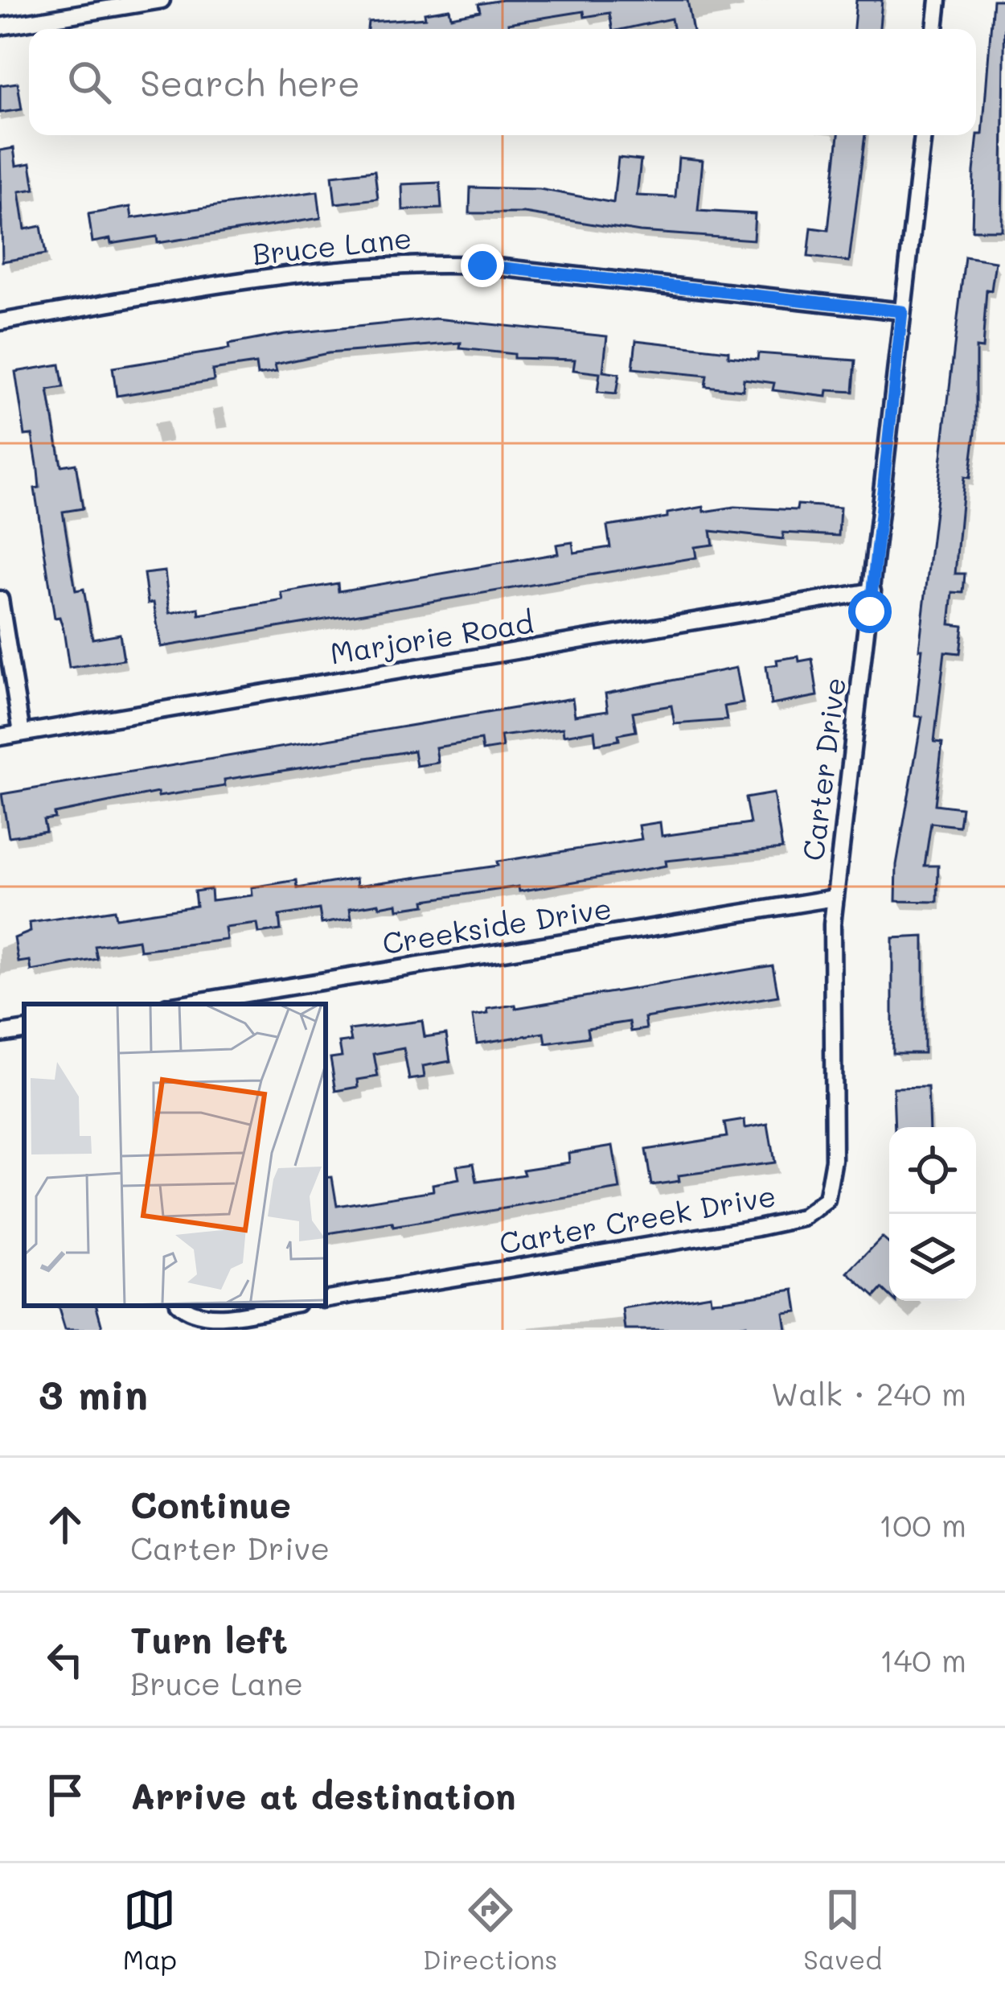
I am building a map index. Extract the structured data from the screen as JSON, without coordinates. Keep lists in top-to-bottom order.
{
  "streets": {
    "street": [
      "Bruce Lane",
      "Marjorie Road",
      "Carter Drive",
      "Creekside Drive",
      "Carter Creek Drive"
    ]
  },
  "crossings": [
    ["Bruce Lane", "Carter Drive"],
    ["Marjorie Road", "Carter Drive"],
    ["Carter Drive", "Creekside Drive"],
    ["Carter Drive", "Carter Creek Drive"],
    ["Creekside Drive", "Carter Creek Drive"]
  ],
  "page": {
    "search": "Search here",
    "heading": ["3 min", "Walk · 240 m"],
    "list": [
      ["Continue", "Carter Drive", "100 m"],
      ["Turn left", "Bruce Lane", "140 m"],
      "Arrive at destination"
    ],
    "nav": ["Map", "Directions", "Saved"]
  }
}
